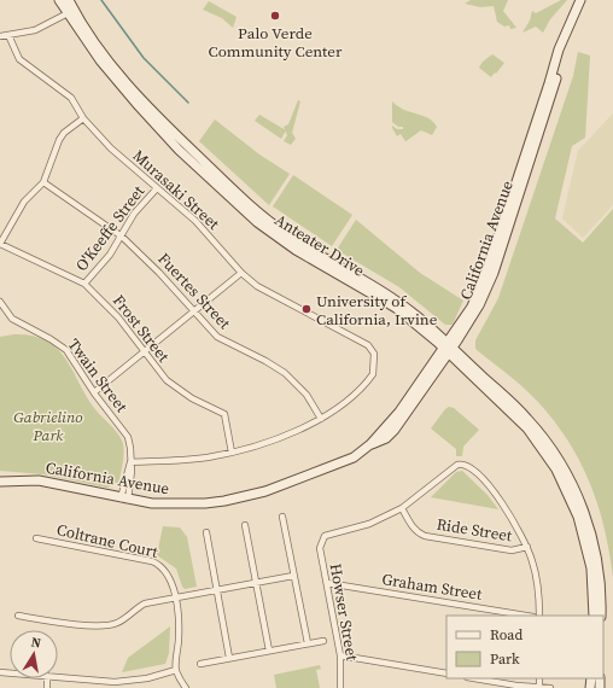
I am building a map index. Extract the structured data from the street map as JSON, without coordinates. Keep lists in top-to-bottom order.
{
  "streets": {
    "main road": ["California Avenue", "Anteater Drive"],
    "street": [
      "Murasaki Street",
      "O'Keeffe Street",
      "Fuertes Street",
      "Frost Street",
      "Twain Street",
      "Ride Street",
      "Coltrane Court",
      "Graham Street",
      "Howser Street"
    ]
  },
  "crossings": [
    ["Murasaki Street", "O'Keeffe Street"],
    ["Murasaki Street", "Fuertes Street"],
    ["Murasaki Street", "Frost Street"],
    ["Murasaki Street", "Twain Street"],
    ["O'Keeffe Street", "Fuertes Street"],
    ["O'Keeffe Street", "Frost Street"],
    ["California Avenue", "Anteater Drive"],
    ["California Avenue", "Twain Street"],
    ["Ride Street", "Howser Street"],
    ["Graham Street", "Howser Street"]
  ],
  "parks": ["Gabrielino Park"],
  "places": ["Palo Verde Community Center", "University of California, Irvine"],
  "legend": ["Road", "Park"],
  "north": "top"
}
